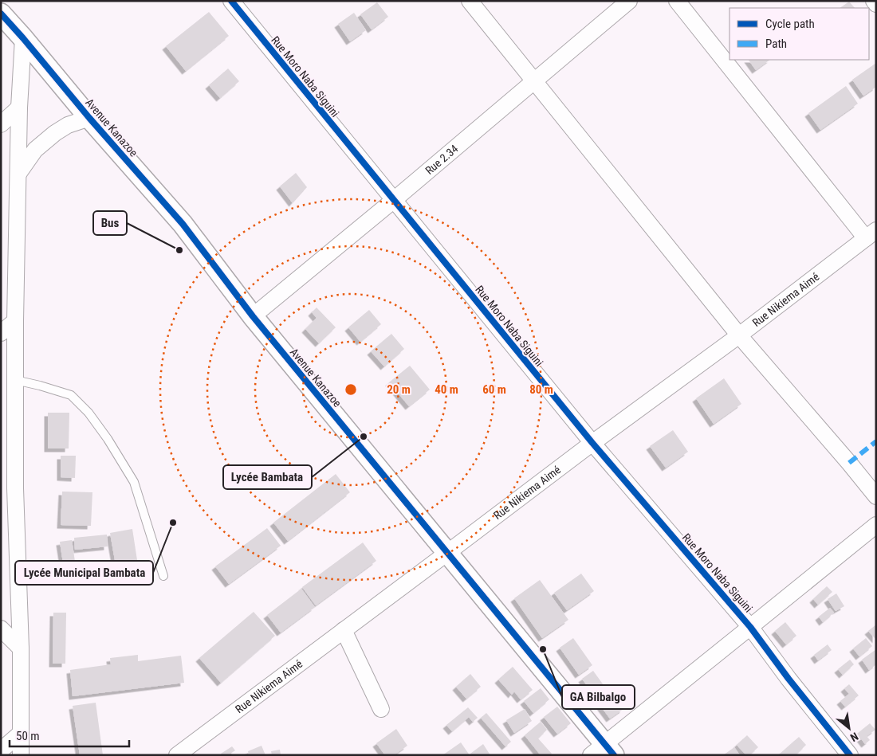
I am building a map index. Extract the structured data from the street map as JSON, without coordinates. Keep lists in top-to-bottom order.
{
  "streets": {
    "street": [
      "Rue Moro Naba Siguini",
      "Avenue Kanazoe",
      "Rue 2.34",
      "Rue Nikiema Aimé"
    ]
  },
  "crossings": [
    ["Rue Moro Naba Siguini", "Rue 2.34"],
    ["Rue Moro Naba Siguini", "Rue Nikiema Aimé"],
    ["Avenue Kanazoe", "Rue 2.34"],
    ["Avenue Kanazoe", "Rue Nikiema Aimé"]
  ],
  "places": [
    "Bus",
    "Lycée Bambata",
    "Lycée Municipal Bambata",
    "GA Bilbalgo"
  ],
  "legend": ["Cycle path", "Path"],
  "scale_bar": "50 m",
  "north": "bottom right",
  "rings": [
    "20 m",
    "40 m",
    "60 m",
    "80 m"
  ]
}
